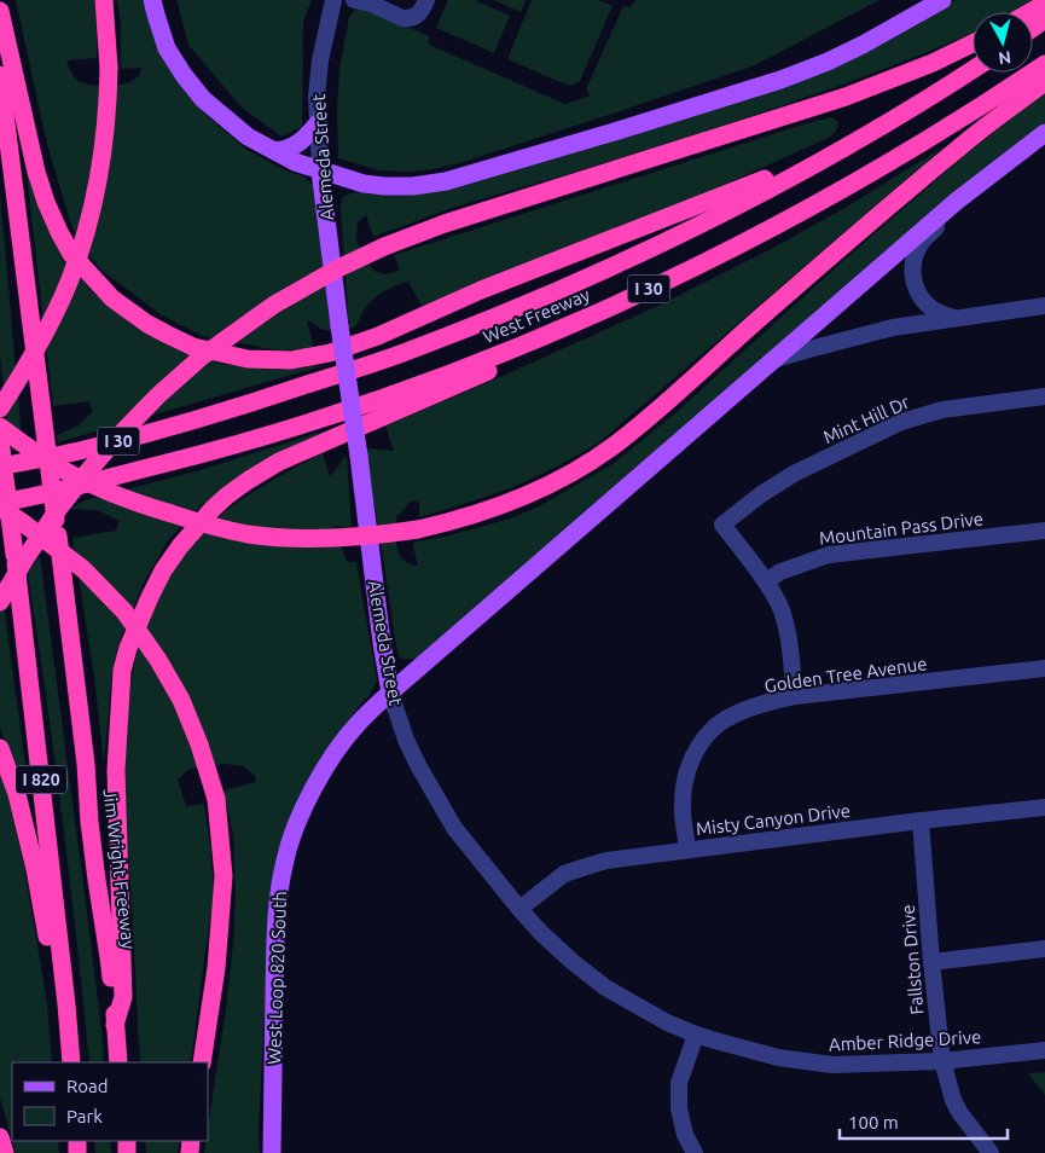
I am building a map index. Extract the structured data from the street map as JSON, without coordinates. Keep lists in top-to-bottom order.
{
  "streets": {
    "highway": [
      "I 30",
      "West Freeway",
      "I 820",
      "Jim Wright Freeway"
    ],
    "main road": ["Alemeda Street", "West Loop 820 South"],
    "street": [
      "Mint Hill Dr",
      "Mountain Pass Drive",
      "Golden Tree Avenue",
      "Misty Canyon Drive",
      "Fallston Drive",
      "Amber Ridge Drive"
    ]
  },
  "crossings": [
    ["Alemeda Street", "Misty Canyon Drive"],
    ["Alemeda Street", "West Loop 820 South"],
    ["Alemeda Street", "Amber Ridge Drive"],
    ["Mint Hill Dr", "Mountain Pass Drive"],
    ["Golden Tree Avenue", "Misty Canyon Drive"],
    ["Misty Canyon Drive", "Fallston Drive"],
    ["Fallston Drive", "Amber Ridge Drive"]
  ],
  "legend": ["Road", "Park"],
  "scale_bar": "100 m",
  "north": "bottom"
}
